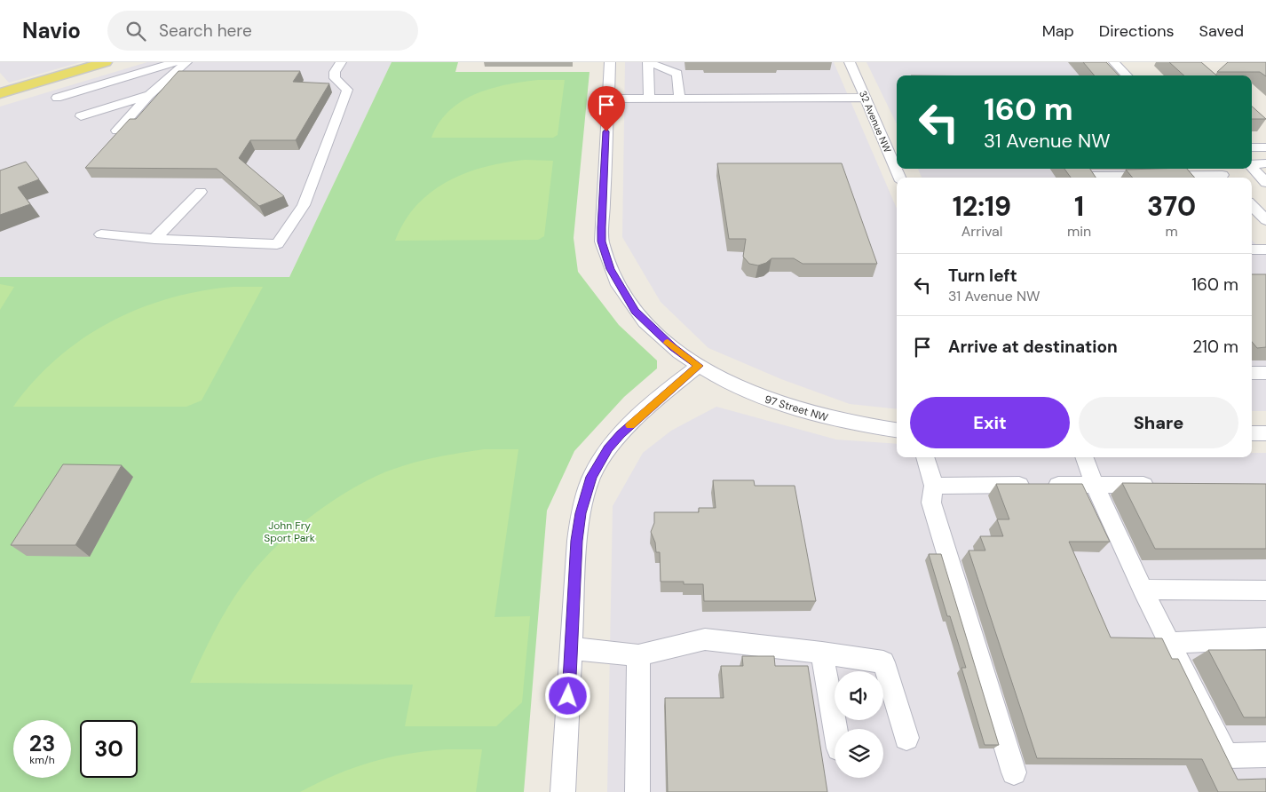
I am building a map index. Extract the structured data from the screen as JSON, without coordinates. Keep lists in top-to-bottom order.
{
  "streets": {
    "street": ["32 Avenue NW", "97 Street NW"]
  },
  "parks": ["John Fry Sport Park"],
  "page": {
    "header": "Navio",
    "search": "Search here",
    "nav": ["Map", "Directions", "Saved"],
    "turn": ["160 m", "31 Avenue NW"],
    "eta": [
      "12:19",
      "Arrival",
      "1",
      "min",
      "370",
      "m"
    ],
    "list": [
      {
        "name": "Turn left",
        "note": "31 Avenue NW",
        "value": "160 m"
      },
      {
        "name": "Arrive at destination",
        "value": "210 m"
      }
    ],
    "buttons": ["Exit", "Share"],
    "speed": "23 km/h",
    "limit": "30"
  }
}
